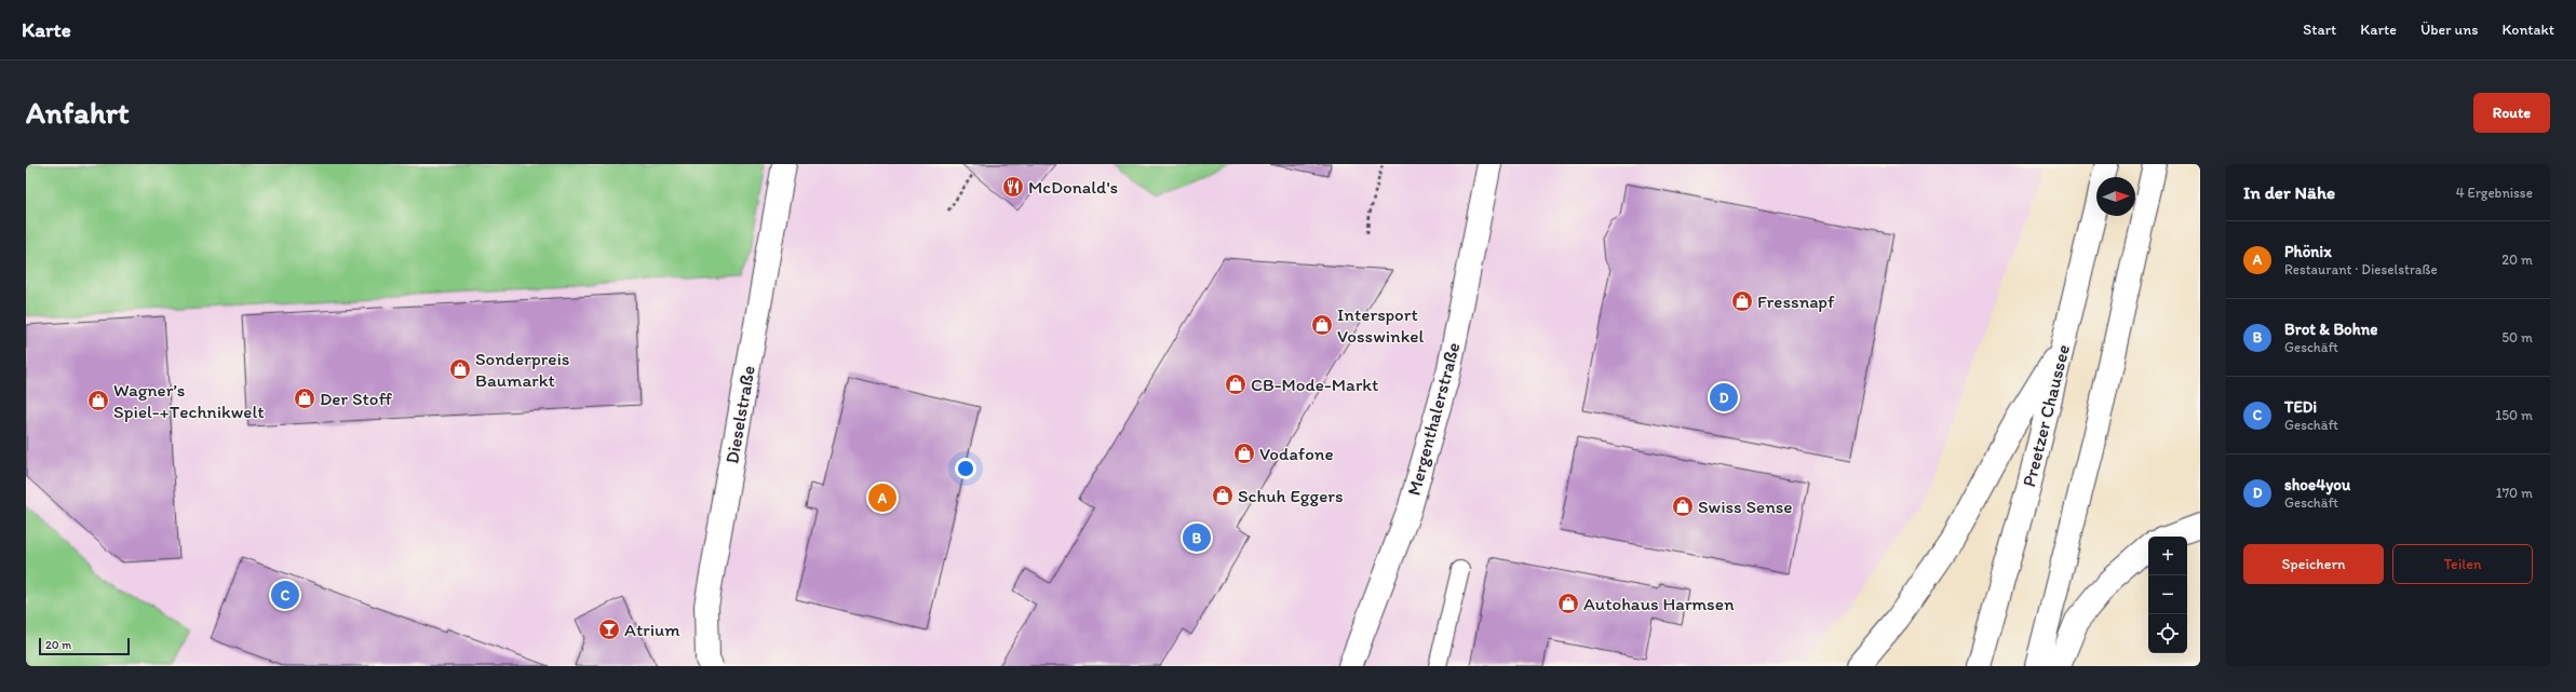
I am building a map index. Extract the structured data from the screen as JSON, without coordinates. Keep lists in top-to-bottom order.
{
  "streets": {
    "main road": ["Dieselstraße", "Preetzer Chaussee", "Mergenthalerstraße"]
  },
  "places": {
    "restaurant": ["McDonald's"],
    "shop": [
      "Fressnapf",
      "Intersport Vosswinkel",
      "Sonderpreis Baumarkt",
      "CB-Mode-Markt",
      "Der Stoff",
      "Wagner’s Spiel-+Technikwelt",
      "Vodafone",
      "Schuh Eggers",
      "Swiss Sense",
      "Autohaus Harmsen"
    ],
    "bar": ["Atrium"]
  },
  "scale_bar": "20 m",
  "north": "right",
  "page": {
    "header": "Karte",
    "nav": [
      "Start",
      "Karte",
      "Über uns",
      "Kontakt"
    ],
    "buttons": [
      "Route",
      ["Speichern", "Teilen"]
    ],
    "title": "Anfahrt",
    "heading": ["In der Nähe", "4 Ergebnisse"],
    "list": [
      {
        "mark": "A",
        "name": "Phönix",
        "note": "Restaurant · Dieselstraße",
        "value": "20 m"
      },
      {
        "mark": "B",
        "name": "Brot & Bohne",
        "note": "Geschäft",
        "value": "50 m"
      },
      {
        "mark": "C",
        "name": "TEDi",
        "note": "Geschäft",
        "value": "150 m"
      },
      {
        "mark": "D",
        "name": "shoe4you",
        "note": "Geschäft",
        "value": "170 m"
      }
    ],
    "pins": [
      "D",
      "A",
      "B",
      "C"
    ],
    "map_buttons": ["+", "−"],
    "scale": "20 m"
  }
}
